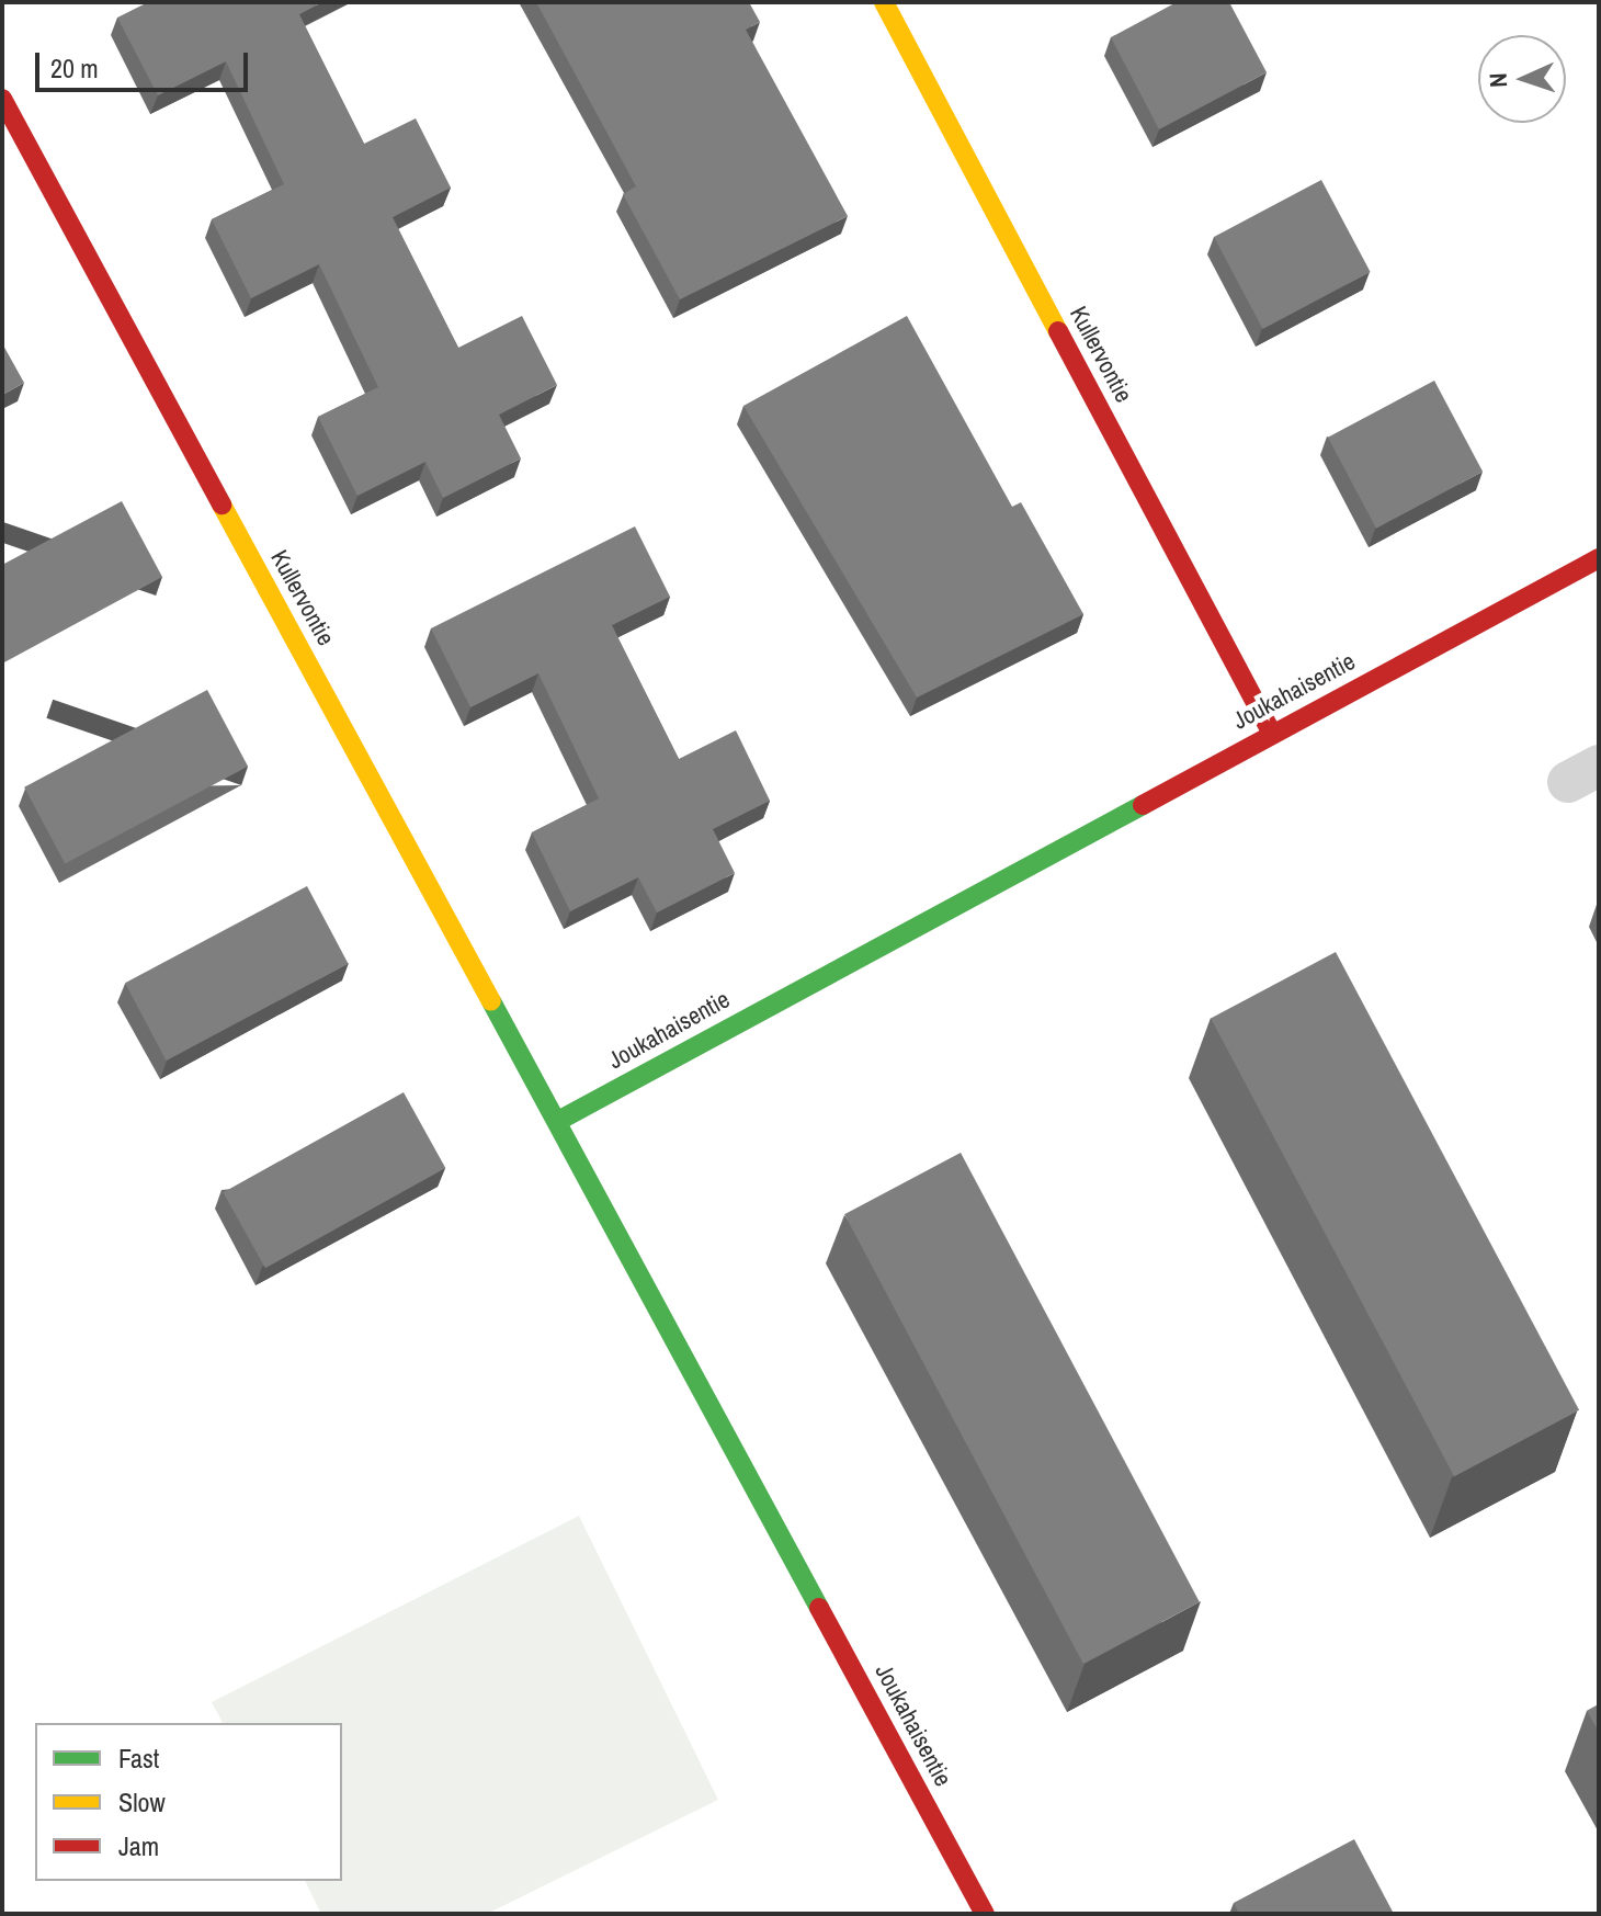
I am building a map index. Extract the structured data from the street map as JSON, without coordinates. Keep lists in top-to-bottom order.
{
  "streets": {
    "street": ["Kullervontie", "Joukahaisentie"]
  },
  "crossings": [
    ["Kullervontie", "Joukahaisentie"]
  ],
  "legend": ["Fast", "Slow", "Jam"],
  "scale_bar": "20 m",
  "north": "left"
}
